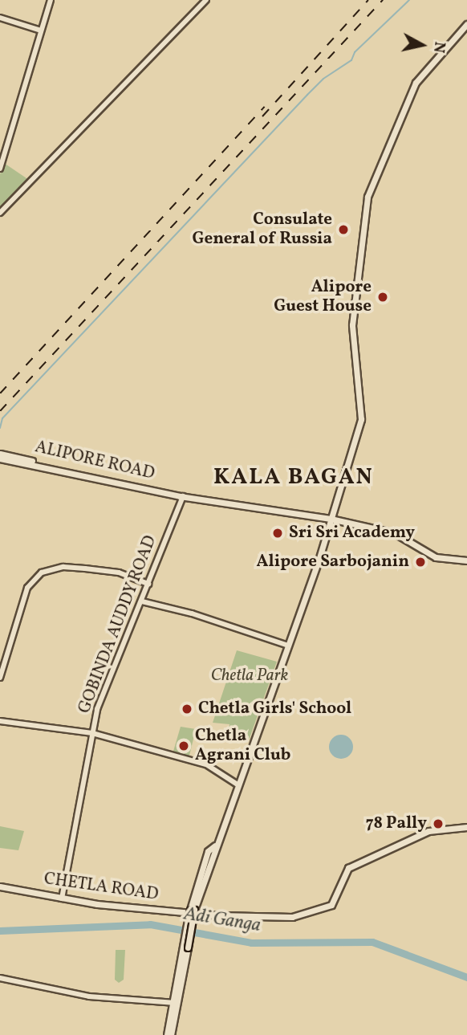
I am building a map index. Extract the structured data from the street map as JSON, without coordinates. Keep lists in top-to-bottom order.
{
  "streets": {
    "main road": ["ALIPORE ROAD", "CHETLA ROAD"],
    "street": ["GOBINDA AUDDY ROAD"]
  },
  "crossings": [
    ["ALIPORE ROAD", "GOBINDA AUDDY ROAD"],
    ["GOBINDA AUDDY ROAD", "CHETLA ROAD"]
  ],
  "districts": ["KALA BAGAN"],
  "water": ["Adi Ganga"],
  "parks": ["Chetla Park"],
  "places": [
    "Consulate General of Russia",
    "Alipore Guest House",
    "Sri Sri Academy",
    "Alipore Sarbojanin",
    "Chetla Girls' School",
    "Chetla Agrani Club",
    "78 Pally"
  ],
  "north": "right"
}
